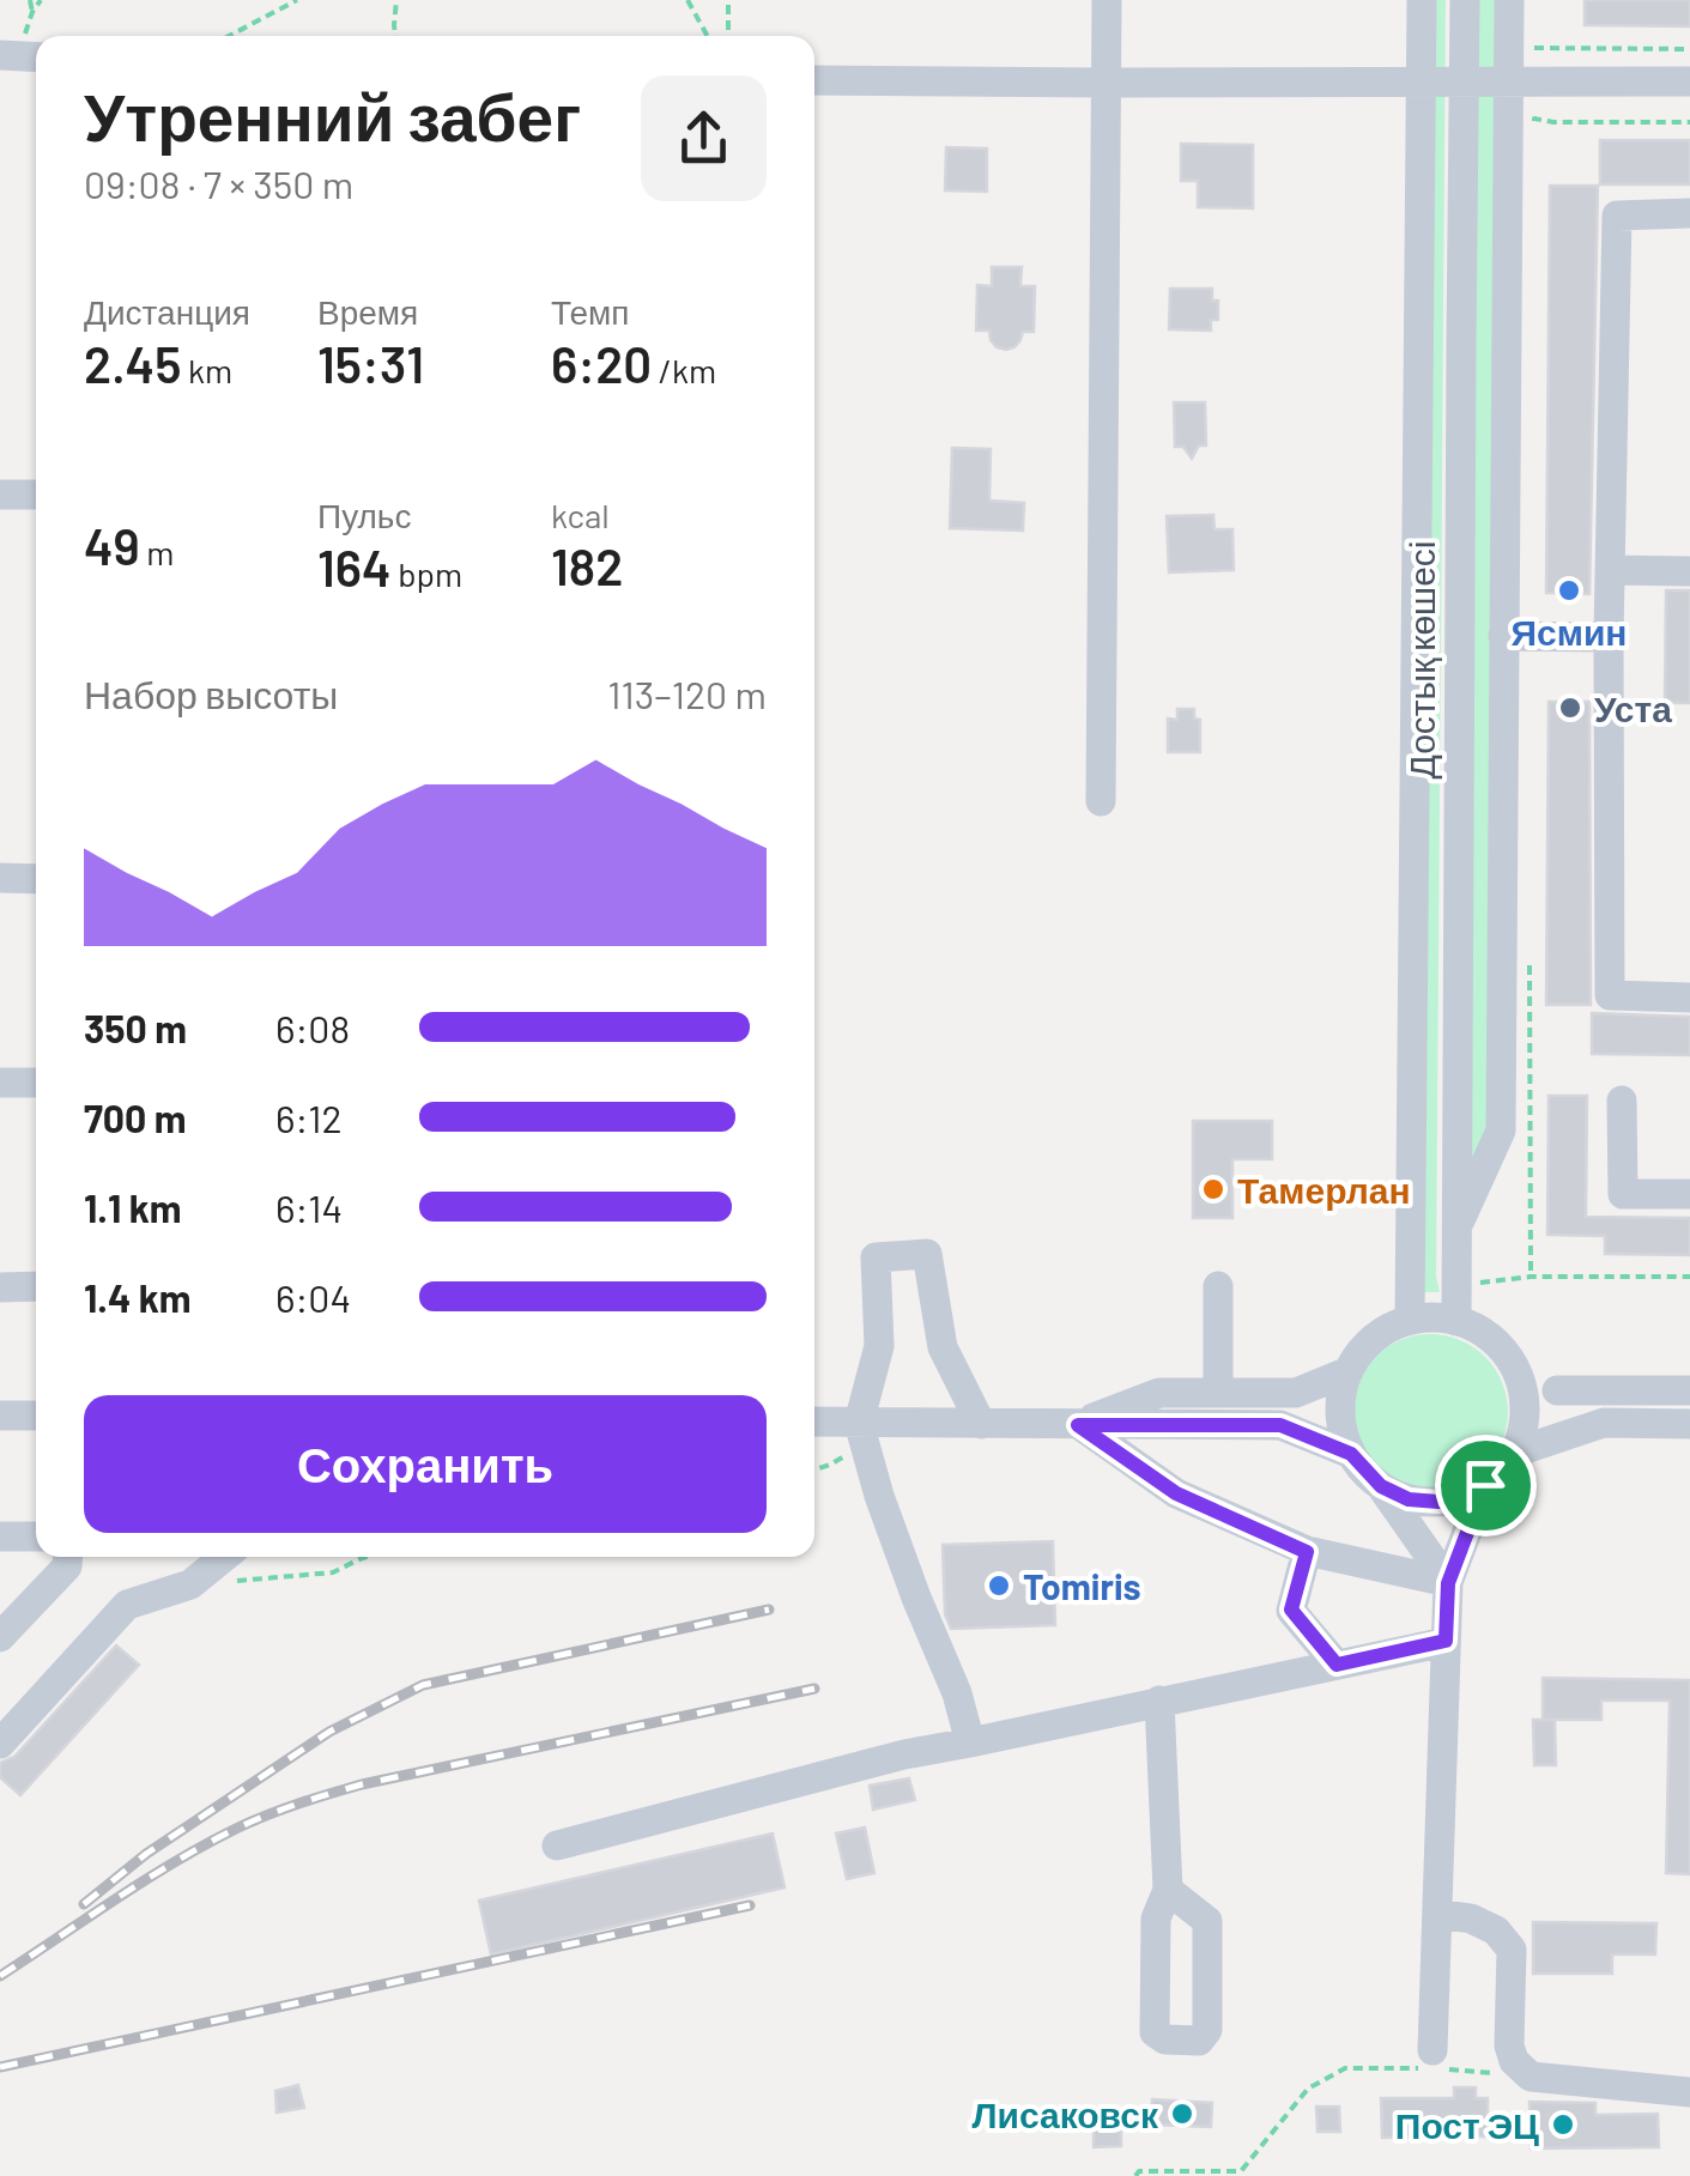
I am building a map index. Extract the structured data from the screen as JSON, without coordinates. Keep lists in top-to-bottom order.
{
  "streets": {
    "street": ["Достық көшесі"]
  },
  "places": [
    "Ясмин",
    "Уста",
    "Тамерлан",
    "Tomiris",
    "Лисаковск",
    "Пост ЭЦ"
  ],
  "page": {
    "heading": ["Утренний забег", "09:08 · 7 × 350 m"],
    "stats": [
      ["Дистанция", "2.45 km"],
      ["Время", "15:31"],
      ["Темп", "6:20 /km"],
      ["49 m"],
      ["Пульс", "164 bpm"],
      ["kcal", "182"]
    ],
    "chart": ["Набор высоты", "113–120 m"],
    "list": [
      {
        "name": "350 m",
        "note": "6:08"
      },
      {
        "name": "700 m",
        "note": "6:12"
      },
      {
        "name": "1.1 km",
        "note": "6:14"
      },
      {
        "name": "1.4 km",
        "note": "6:04"
      }
    ],
    "buttons": "Сохранить"
  }
}
